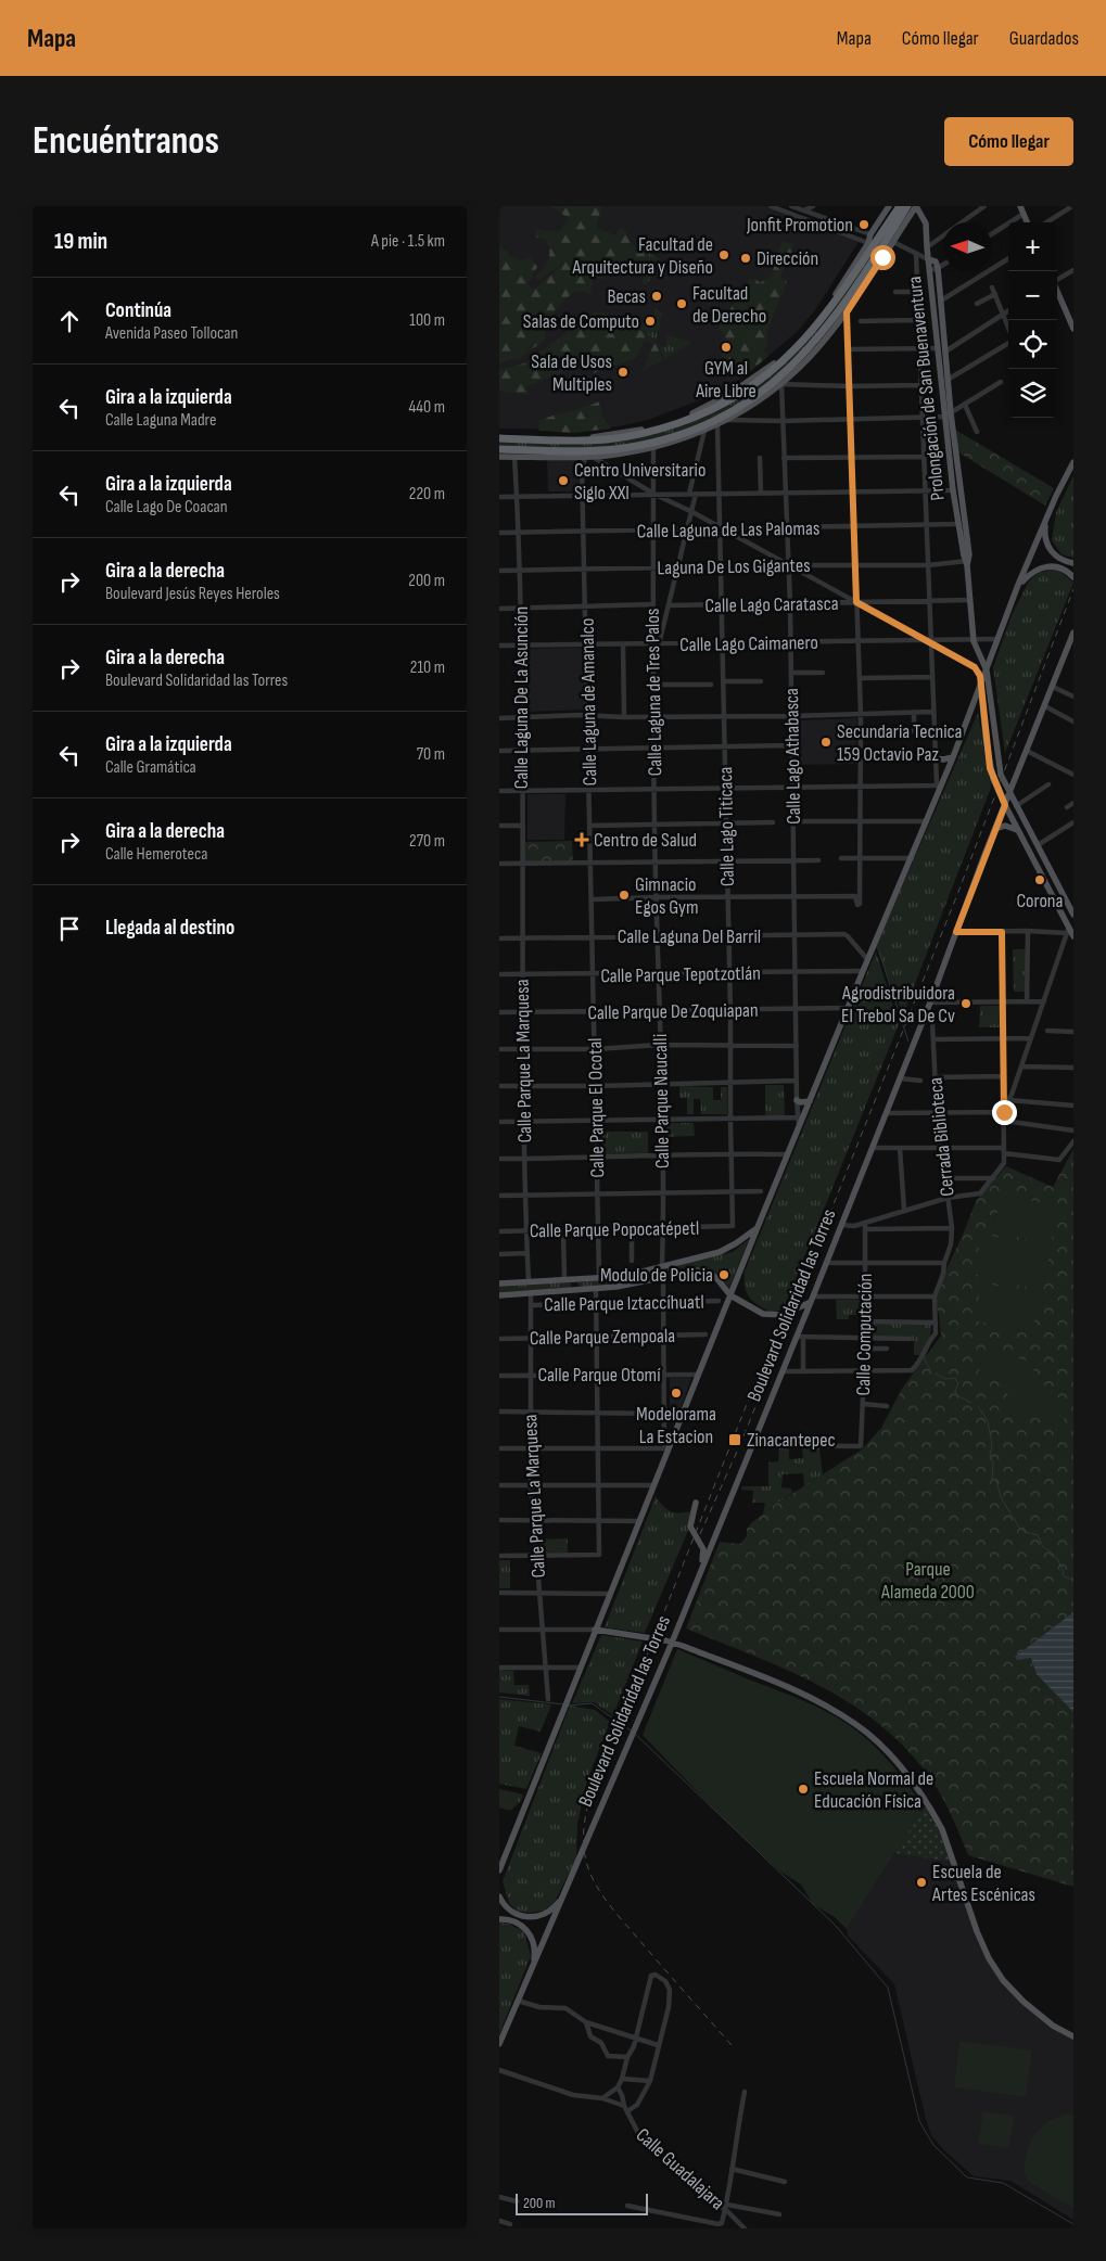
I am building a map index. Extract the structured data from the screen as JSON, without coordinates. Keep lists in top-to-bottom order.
{
  "streets": {
    "main road": ["Prolongación de San Buenaventura", "Boulevard Solidaridad las Torres"],
    "street": [
      "Calle Laguna de Las Palomas",
      "Laguna De Los Gigantes",
      "Calle Lago Caratasca",
      "Calle Lago Caimanero",
      "Calle Laguna de Tres Palos",
      "Calle Laguna De La Asunción",
      "Calle Laguna de Amanalco",
      "Calle Lago Athabasca",
      "Calle Lago Titicaca",
      "Calle Laguna Del Barril",
      "Calle Parque Tepotzotlán",
      "Calle Parque De Zoquiapan",
      "Calle Parque La Marquesa",
      "Calle Parque Naucalli",
      "Calle Parque El Ocotal",
      "Cerrada Biblioteca",
      "Calle Parque Popocatépetl",
      "Calle Parque Iztaccíhuatl",
      "Calle Computación",
      "Calle Parque Zempoala",
      "Calle Parque Otomí",
      "Calle Guadalajara"
    ]
  },
  "crossings": [
    ["Prolongación de San Buenaventura", "Calle Laguna de Las Palomas"],
    ["Prolongación de San Buenaventura", "Laguna De Los Gigantes"],
    ["Prolongación de San Buenaventura", "Calle Lago Caratasca"],
    ["Prolongación de San Buenaventura", "Calle Lago Caimanero"],
    ["Calle Laguna de Las Palomas", "Calle Laguna de Tres Palos"],
    ["Calle Laguna de Las Palomas", "Calle Laguna De La Asunción"],
    ["Calle Laguna de Las Palomas", "Calle Laguna de Amanalco"],
    ["Calle Laguna de Las Palomas", "Calle Lago Athabasca"],
    ["Calle Laguna de Las Palomas", "Calle Lago Titicaca"],
    ["Laguna De Los Gigantes", "Calle Laguna de Tres Palos"],
    ["Laguna De Los Gigantes", "Calle Laguna De La Asunción"],
    ["Laguna De Los Gigantes", "Calle Laguna de Amanalco"],
    ["Laguna De Los Gigantes", "Calle Lago Athabasca"],
    ["Laguna De Los Gigantes", "Calle Lago Titicaca"],
    ["Calle Lago Caratasca", "Calle Lago Athabasca"],
    ["Calle Lago Caratasca", "Calle Lago Titicaca"],
    ["Calle Lago Caimanero", "Calle Laguna de Tres Palos"],
    ["Calle Lago Caimanero", "Calle Laguna De La Asunción"],
    ["Calle Lago Caimanero", "Calle Laguna de Amanalco"],
    ["Calle Lago Caimanero", "Calle Lago Athabasca"],
    ["Calle Lago Caimanero", "Calle Lago Titicaca"],
    ["Calle Laguna de Tres Palos", "Calle Laguna Del Barril"],
    ["Calle Laguna de Tres Palos", "Calle Parque Naucalli"],
    ["Calle Laguna De La Asunción", "Calle Laguna Del Barril"],
    ["Calle Laguna De La Asunción", "Calle Parque La Marquesa"],
    ["Calle Laguna de Amanalco", "Calle Laguna Del Barril"],
    ["Calle Laguna de Amanalco", "Calle Parque El Ocotal"],
    ["Calle Lago Athabasca", "Calle Laguna Del Barril"],
    ["Calle Lago Athabasca", "Calle Parque Tepotzotlán"],
    ["Calle Lago Athabasca", "Calle Parque De Zoquiapan"],
    ["Calle Lago Titicaca", "Calle Laguna Del Barril"],
    ["Calle Lago Titicaca", "Calle Parque Tepotzotlán"],
    ["Calle Lago Titicaca", "Calle Parque De Zoquiapan"],
    ["Calle Lago Titicaca", "Calle Parque Popocatépetl"],
    ["Calle Laguna Del Barril", "Calle Parque La Marquesa"],
    ["Calle Laguna Del Barril", "Calle Parque Naucalli"],
    ["Calle Laguna Del Barril", "Calle Parque El Ocotal"],
    ["Calle Parque Tepotzotlán", "Calle Parque La Marquesa"],
    ["Calle Parque Tepotzotlán", "Calle Parque Naucalli"],
    ["Calle Parque Tepotzotlán", "Calle Parque El Ocotal"],
    ["Calle Parque De Zoquiapan", "Calle Parque La Marquesa"],
    ["Calle Parque De Zoquiapan", "Calle Parque Naucalli"],
    ["Calle Parque De Zoquiapan", "Calle Parque El Ocotal"],
    ["Calle Parque La Marquesa", "Calle Parque Popocatépetl"],
    ["Calle Parque La Marquesa", "Calle Parque Iztaccíhuatl"],
    ["Calle Parque La Marquesa", "Calle Parque Zempoala"],
    ["Calle Parque La Marquesa", "Calle Parque Otomí"],
    ["Calle Parque Naucalli", "Calle Parque Popocatépetl"],
    ["Calle Parque El Ocotal", "Calle Parque Popocatépetl"],
    ["Cerrada Biblioteca", "Boulevard Solidaridad las Torres"],
    ["Boulevard Solidaridad las Torres", "Calle Computación"]
  ],
  "parks": ["Parque Alameda 2000"],
  "places": {
    "other": [
      "Jonfit Promotion",
      "Facultad de Arquitectura y Diseño",
      "Dirección",
      "Becas",
      "Facultad de Derecho",
      "Salas de Computo",
      "GYM al Aire Libre",
      "Sala de Usos Multiples",
      "Centro Universitario Siglo XXI",
      "Secundaria Tecnica 159 Octavio Paz",
      "Corona",
      "Gimnacio Egos Gym",
      "Agrodistribuidora El Trebol Sa De Cv",
      "Modulo de Policia",
      "Modelorama La Estacion",
      "Escuela Normal de Educación Física",
      "Escuela de Artes Escénicas"
    ],
    "health": ["Centro de Salud"],
    "transit": ["Zinacantepec"]
  },
  "scale_bar": "200 m",
  "north": "left",
  "page": {
    "header": "Mapa",
    "nav": ["Mapa", "Cómo llegar", "Guardados"],
    "buttons": "Cómo llegar",
    "title": "Encuéntranos",
    "heading": ["19 min", "A pie · 1.5 km"],
    "map_buttons": ["+", "−"],
    "list": [
      ["Continúa", "Avenida Paseo Tollocan", "100 m"],
      ["Gira a la izquierda", "Calle Laguna Madre", "440 m"],
      ["Gira a la izquierda", "Calle Lago De Coacan", "220 m"],
      ["Gira a la derecha", "Boulevard Jesús Reyes Heroles", "200 m"],
      ["Gira a la derecha", "Boulevard Solidaridad las Torres", "210 m"],
      ["Gira a la izquierda", "Calle Gramática", "70 m"],
      ["Gira a la derecha", "Calle Hemeroteca", "270 m"],
      "Llegada al destino"
    ],
    "scale": "200 m"
  }
}
